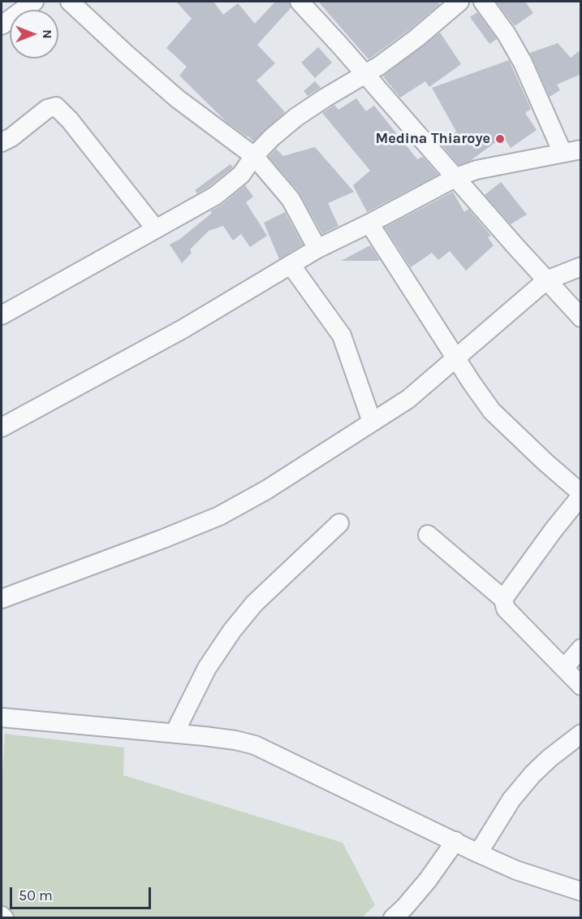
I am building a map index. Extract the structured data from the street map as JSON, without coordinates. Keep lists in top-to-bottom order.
{
  "places": ["Medina Thiaroye"],
  "scale_bar": "50 m",
  "north": "right"
}
